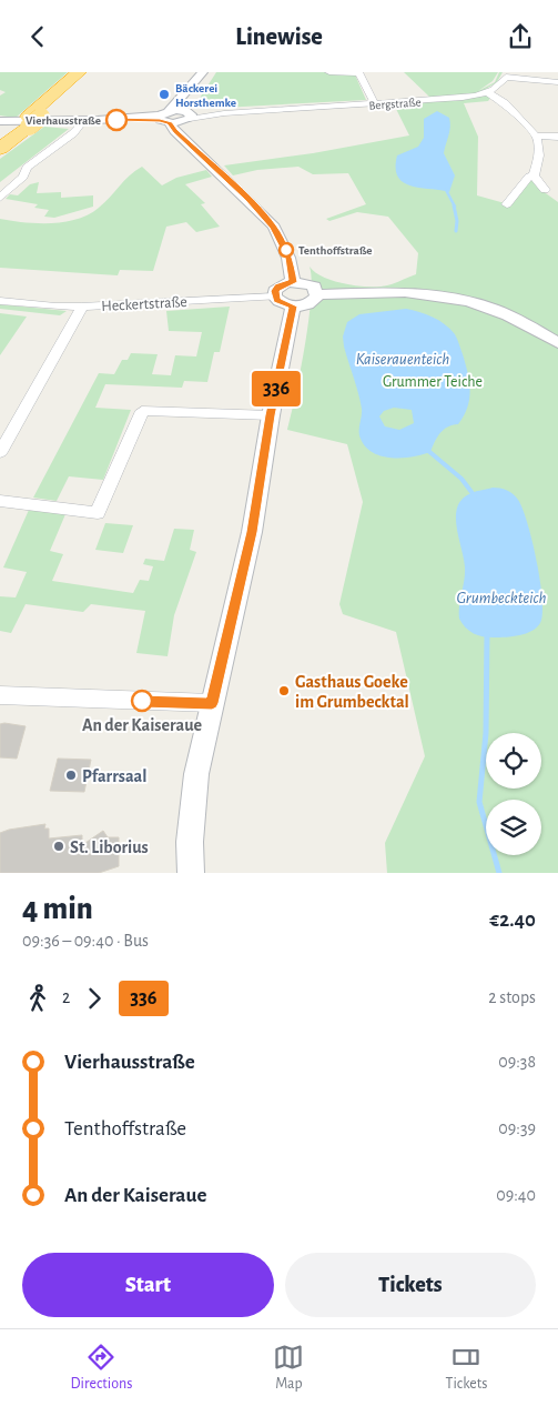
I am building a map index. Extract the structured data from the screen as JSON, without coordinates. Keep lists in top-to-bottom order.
{
  "streets": {
    "street": ["Bergstraße", "Heckertstraße"]
  },
  "water": ["Kaiserauenteich", "Grumbeckteich"],
  "parks": ["Grummer Teiche"],
  "places": [
    "Bäckerei Horsthemke",
    "Vierhausstraße",
    "Tenthoffstraße",
    "Gasthaus Goeke im Grumbecktal",
    "An der Kaiseraue",
    "Pfarrsaal",
    "St. Liborius"
  ],
  "lines": ["bus line 336"],
  "page": {
    "header": "Linewise",
    "on_map": "336",
    "heading": ["4 min", "09:36 – 09:40 · Bus", "€2.40"],
    "legs": ["2", "336", "2 stops"],
    "list": [
      {
        "name": "Vierhausstraße",
        "value": "09:38"
      },
      {
        "name": "Tenthoffstraße",
        "value": "09:39"
      },
      {
        "name": "An der Kaiseraue",
        "value": "09:40"
      }
    ],
    "buttons": ["Start", "Tickets"],
    "tabs": ["Directions", "Map", "Tickets"]
  }
}
